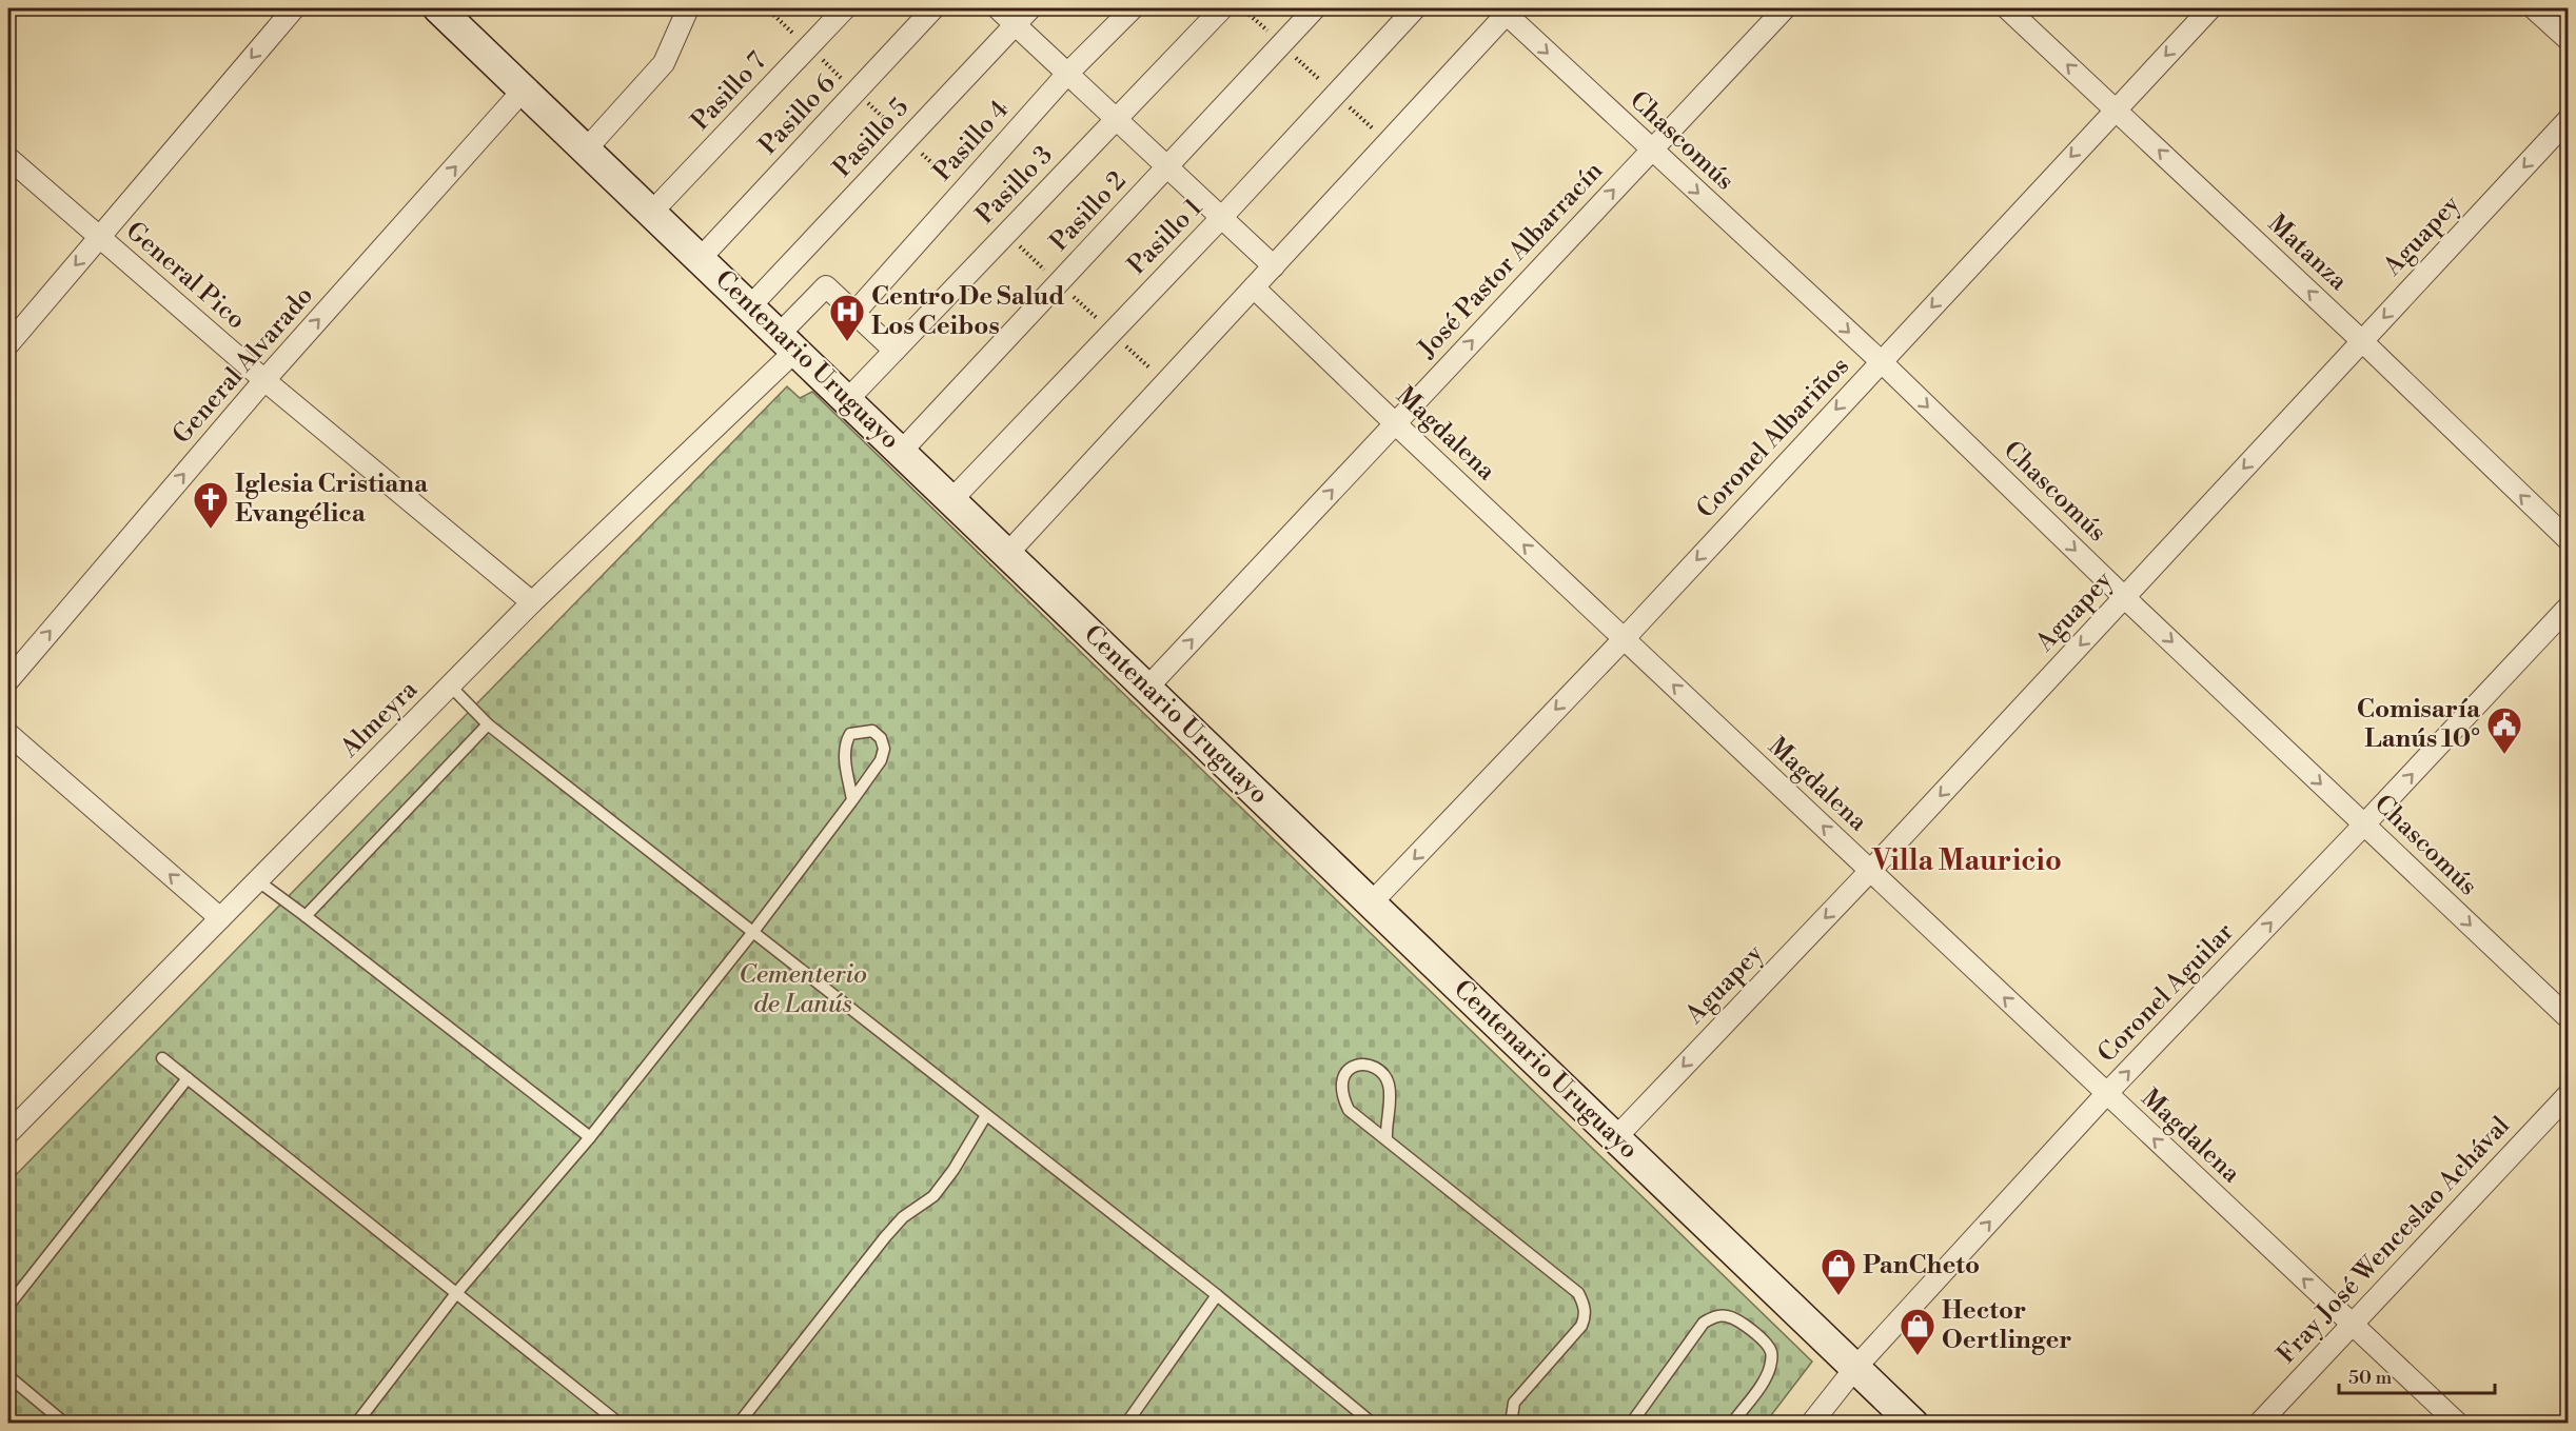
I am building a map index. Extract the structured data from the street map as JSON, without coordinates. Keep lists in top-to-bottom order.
{
  "streets": {
    "main road": ["Centenario Uruguayo"],
    "street": [
      "Pasillo 7",
      "Pasillo 6",
      "Pasillo 5",
      "Pasillo 4",
      "Chascomús",
      "Pasillo 3",
      "Pasillo 2",
      "Aguapey",
      "Pasillo 1",
      "Matanza",
      "José Pastor Albarracín",
      "General Pico",
      "General Alvarado",
      "Magdalena",
      "Coronel Albariños",
      "Almeyra",
      "Coronel Aguilar",
      "Fray José Wenceslao Achával"
    ]
  },
  "crossings": [
    ["Pasillo 7", "Centenario Uruguayo"],
    ["Pasillo 6", "Centenario Uruguayo"],
    ["Pasillo 5", "Centenario Uruguayo"],
    ["Pasillo 4", "Almeyra"],
    ["Chascomús", "Aguapey"],
    ["Chascomús", "José Pastor Albarracín"],
    ["Chascomús", "Coronel Albariños"],
    ["Chascomús", "Coronel Aguilar"],
    ["Pasillo 3", "Centenario Uruguayo"],
    ["Pasillo 2", "Centenario Uruguayo"],
    ["Aguapey", "Matanza"],
    ["Aguapey", "Centenario Uruguayo"],
    ["Aguapey", "Magdalena"],
    ["Pasillo 1", "Centenario Uruguayo"],
    ["Matanza", "Coronel Albariños"],
    ["José Pastor Albarracín", "Centenario Uruguayo"],
    ["José Pastor Albarracín", "Magdalena"],
    ["General Pico", "General Alvarado"],
    ["General Pico", "Almeyra"],
    ["Centenario Uruguayo", "General Alvarado"],
    ["Centenario Uruguayo", "Coronel Albariños"],
    ["Centenario Uruguayo", "Almeyra"],
    ["Centenario Uruguayo", "Coronel Aguilar"],
    ["Magdalena", "Coronel Albariños"],
    ["Magdalena", "Coronel Aguilar"],
    ["Magdalena", "Fray José Wenceslao Achával"]
  ],
  "one_way": [
    "Chascomús",
    "Aguapey",
    "Matanza",
    "José Pastor Albarracín",
    "General Alvarado",
    "Magdalena",
    "Coronel Albariños",
    "Coronel Aguilar"
  ],
  "districts": ["Villa Mauricio"],
  "parks": ["Cementerio de Lanús"],
  "places": {
    "hospital": ["Centro De Salud Los Ceibos"],
    "church": ["Iglesia Cristiana Evangélica"],
    "public building": ["Comisaría Lanús 10°"],
    "shop": ["PanCheto", "Hector Oertlinger"]
  },
  "scale_bar": "50 m"
}
